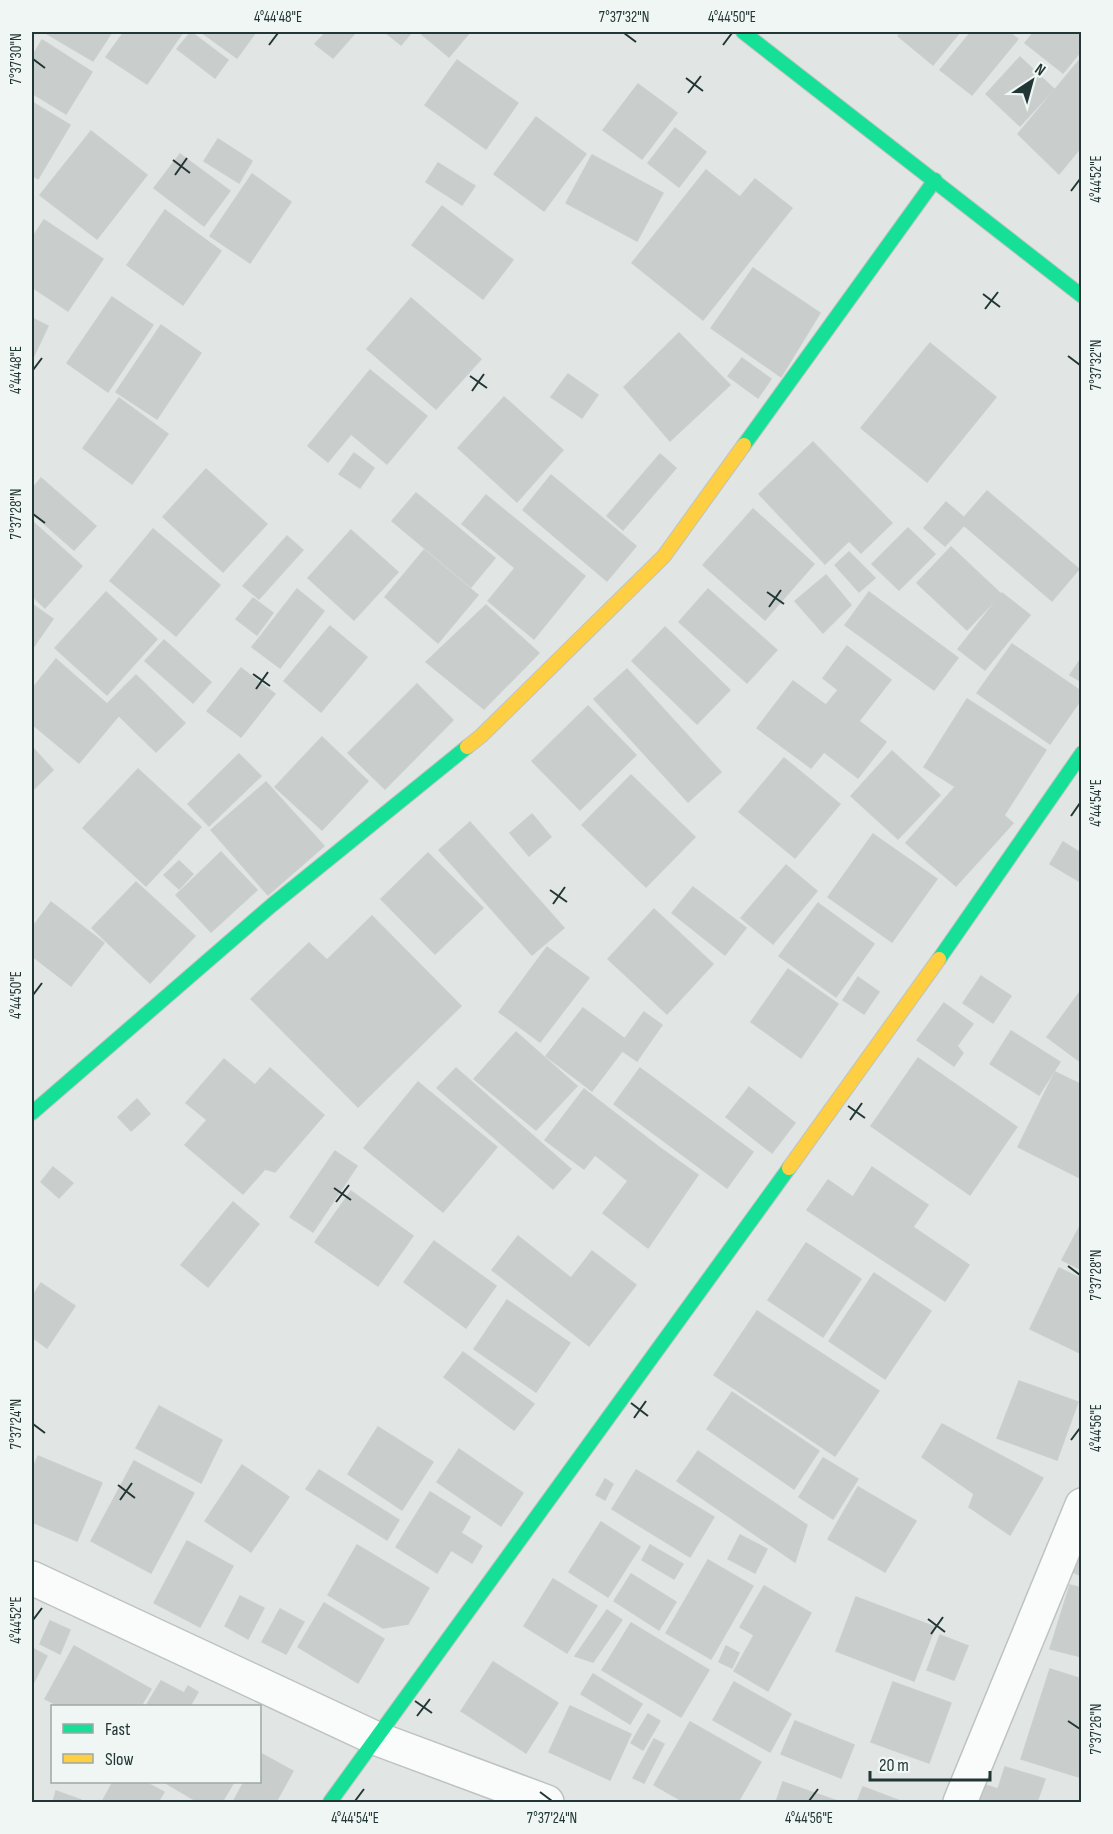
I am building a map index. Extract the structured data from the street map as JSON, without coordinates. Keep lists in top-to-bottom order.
{
  "legend": ["Fast", "Slow"],
  "scale_bar": "20 m",
  "north": "top right",
  "coordinates": [
    "4°44'48\"E",
    "7°37'32\"N",
    "4°44'50\"E",
    "7°37'30\"N",
    "4°44'52\"E",
    "7°37'28\"N",
    "4°44'54\"E",
    "7°37'24\"N",
    "4°44'56\"E",
    "7°37'26\"N"
  ]
}
